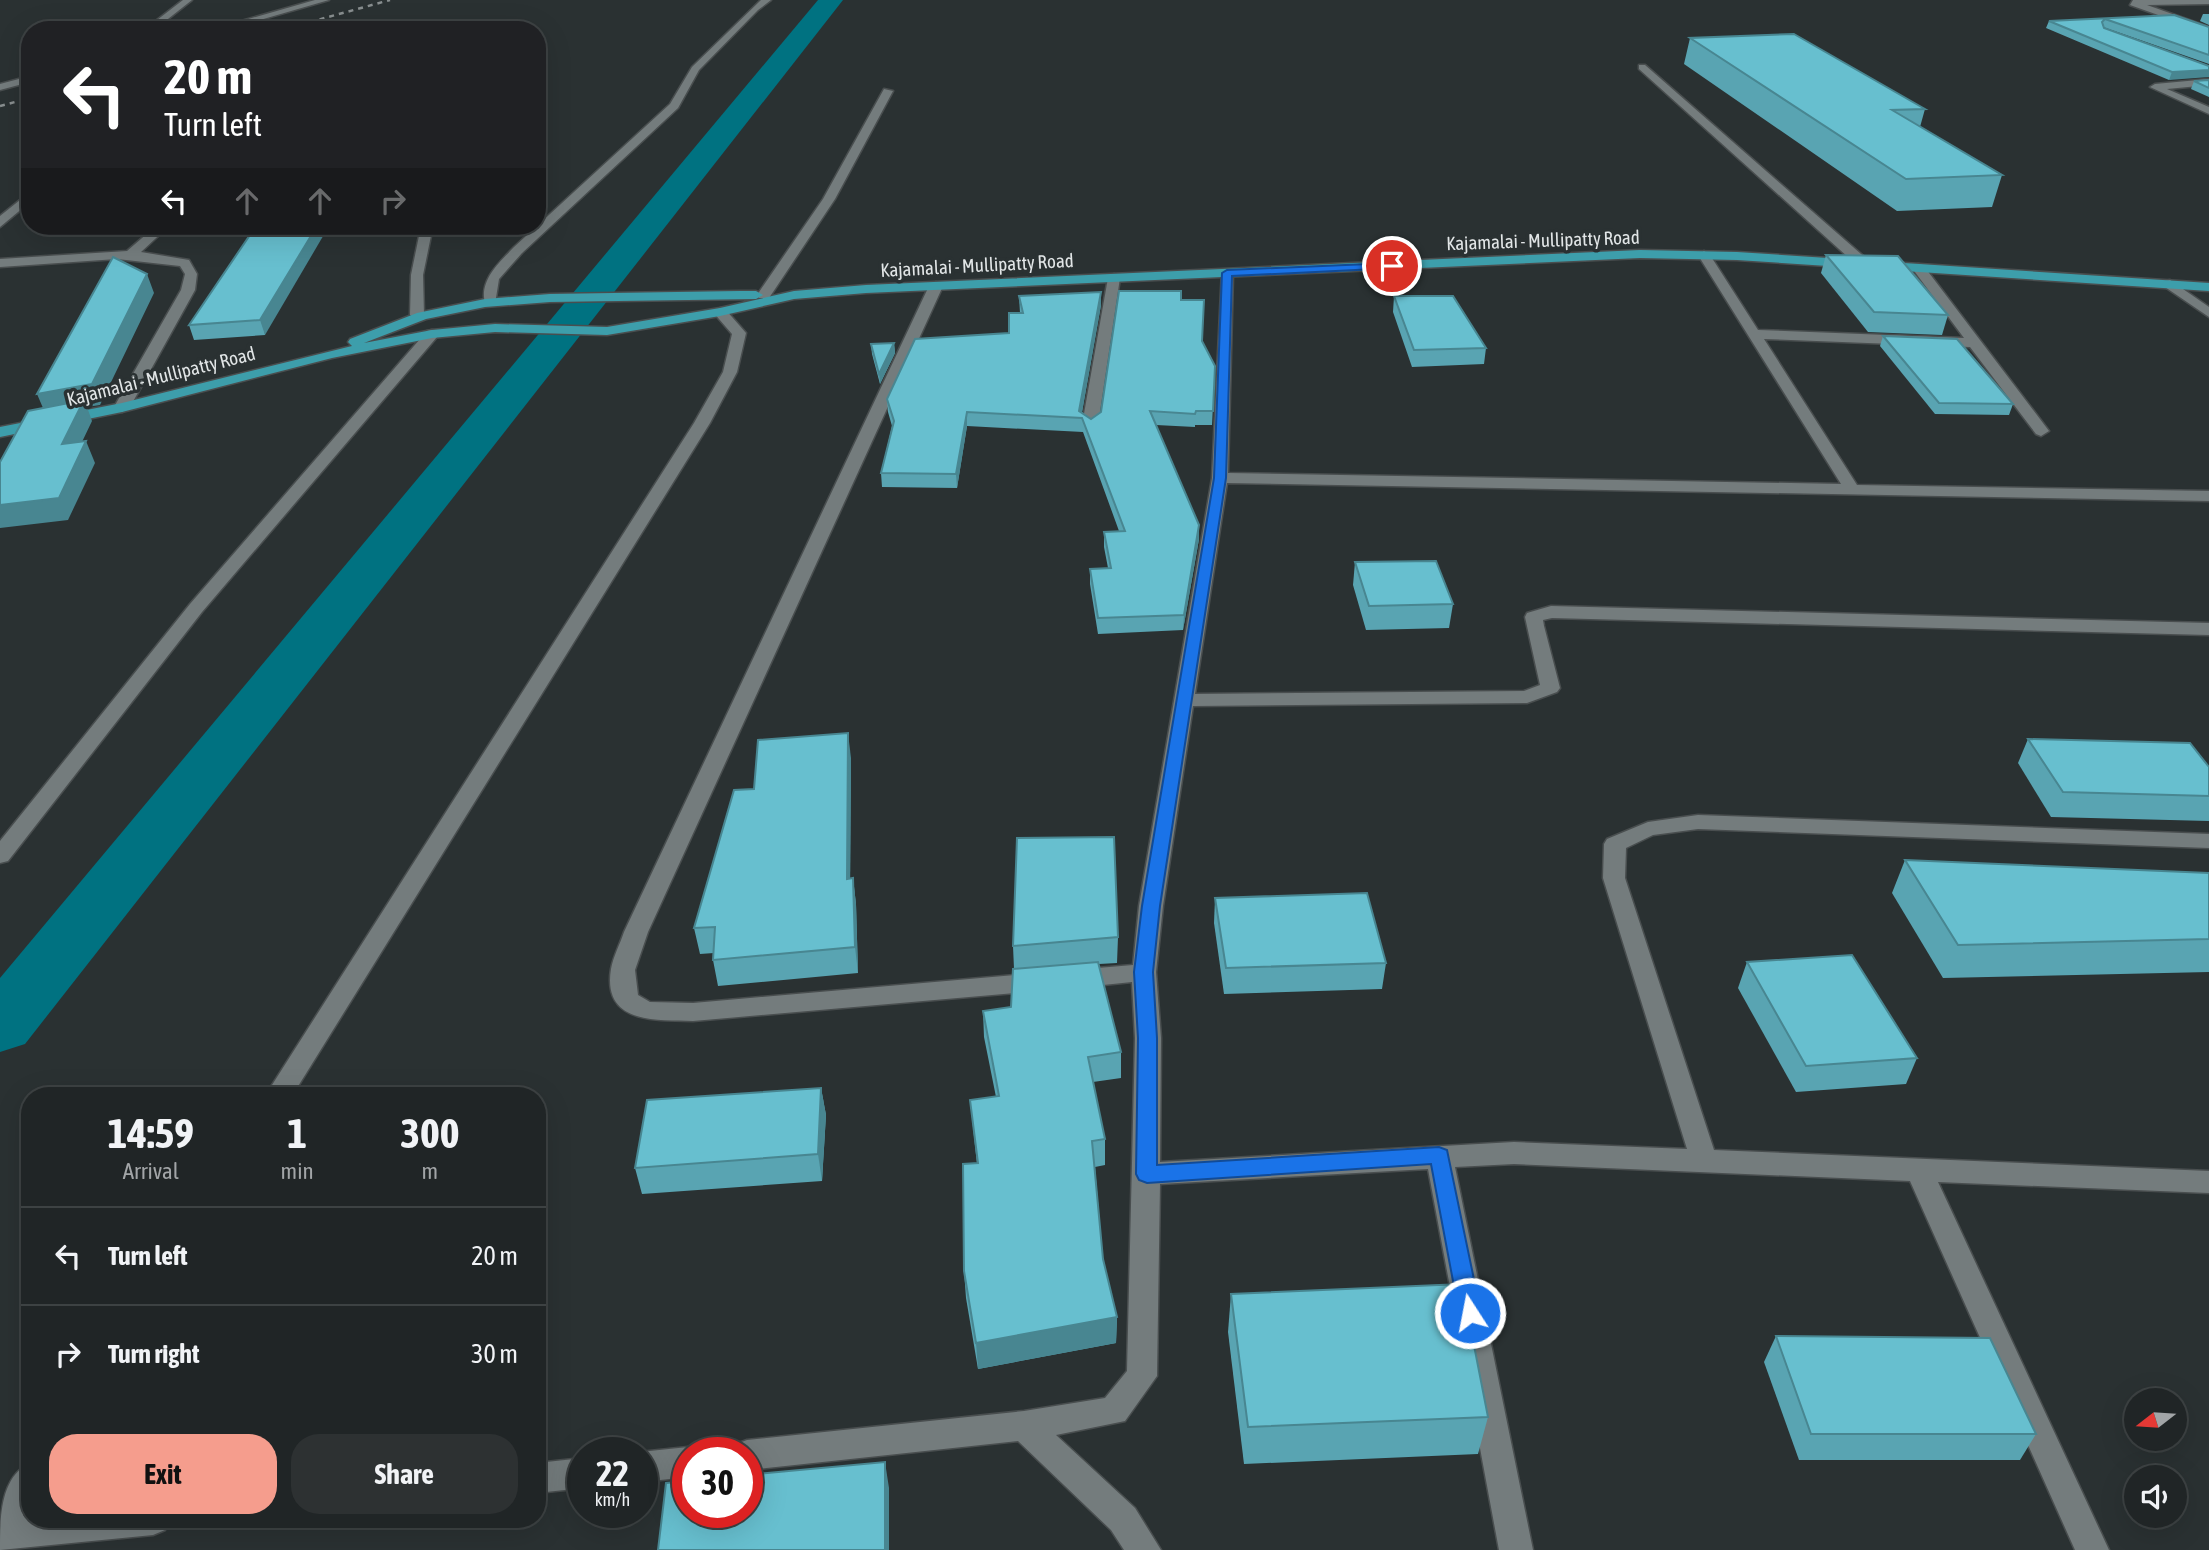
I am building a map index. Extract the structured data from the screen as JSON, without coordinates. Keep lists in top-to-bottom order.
{
  "streets": {
    "main road": ["Kajamalai - Mullipatty Road"]
  },
  "north": "left",
  "page": {
    "turn": ["20 m", "Turn left"],
    "eta": [
      "14:59",
      "Arrival",
      "1",
      "min",
      "300",
      "m"
    ],
    "list": [
      {
        "name": "Turn left",
        "value": "20 m"
      },
      {
        "name": "Turn right",
        "value": "30 m"
      }
    ],
    "buttons": ["Exit", "Share"],
    "speed": "22 km/h",
    "limit": "30"
  }
}
